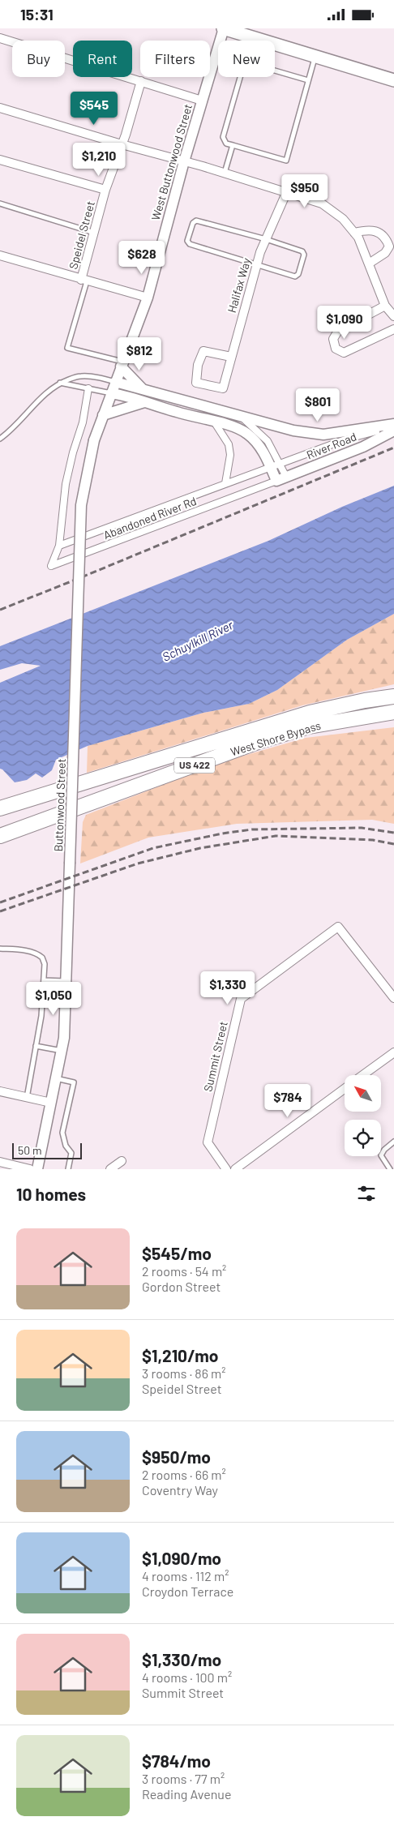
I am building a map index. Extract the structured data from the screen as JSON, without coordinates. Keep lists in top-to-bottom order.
{
  "streets": {
    "highway": ["West Shore Bypass", "US 422"],
    "street": [
      "West Buttonwood Street",
      "Speidel Street",
      "Halifax Way",
      "River Road",
      "Abandoned River Rd",
      "Buttonwood Street",
      "Summit Street"
    ]
  },
  "crossings": [
    ["West Buttonwood Street", "Buttonwood Street"],
    ["River Road", "Abandoned River Rd"]
  ],
  "water": ["Schuylkill River"],
  "scale_bar": "50 m",
  "north": "top left",
  "page": {
    "status": "15:31",
    "chip": [
      "Buy",
      "Rent",
      "Filters",
      "New"
    ],
    "price": [
      "$545",
      "$1,210",
      "$950",
      "$628",
      "$1,090",
      "$812",
      "$801",
      "$1,330",
      "$1,050",
      "$784"
    ],
    "scale": "50 m",
    "heading": "10 homes",
    "list": [
      {
        "name": "$545/mo",
        "note": "2 rooms · 54 m² · Gordon Street"
      },
      {
        "name": "$1,210/mo",
        "note": "3 rooms · 86 m² · Speidel Street"
      },
      {
        "name": "$950/mo",
        "note": "2 rooms · 66 m² · Coventry Way"
      },
      {
        "name": "$1,090/mo",
        "note": "4 rooms · 112 m² · Croydon Terrace"
      },
      {
        "name": "$1,330/mo",
        "note": "4 rooms · 100 m² · Summit Street"
      },
      {
        "name": "$784/mo",
        "note": "3 rooms · 77 m² · Reading Avenue"
      }
    ]
  }
}
